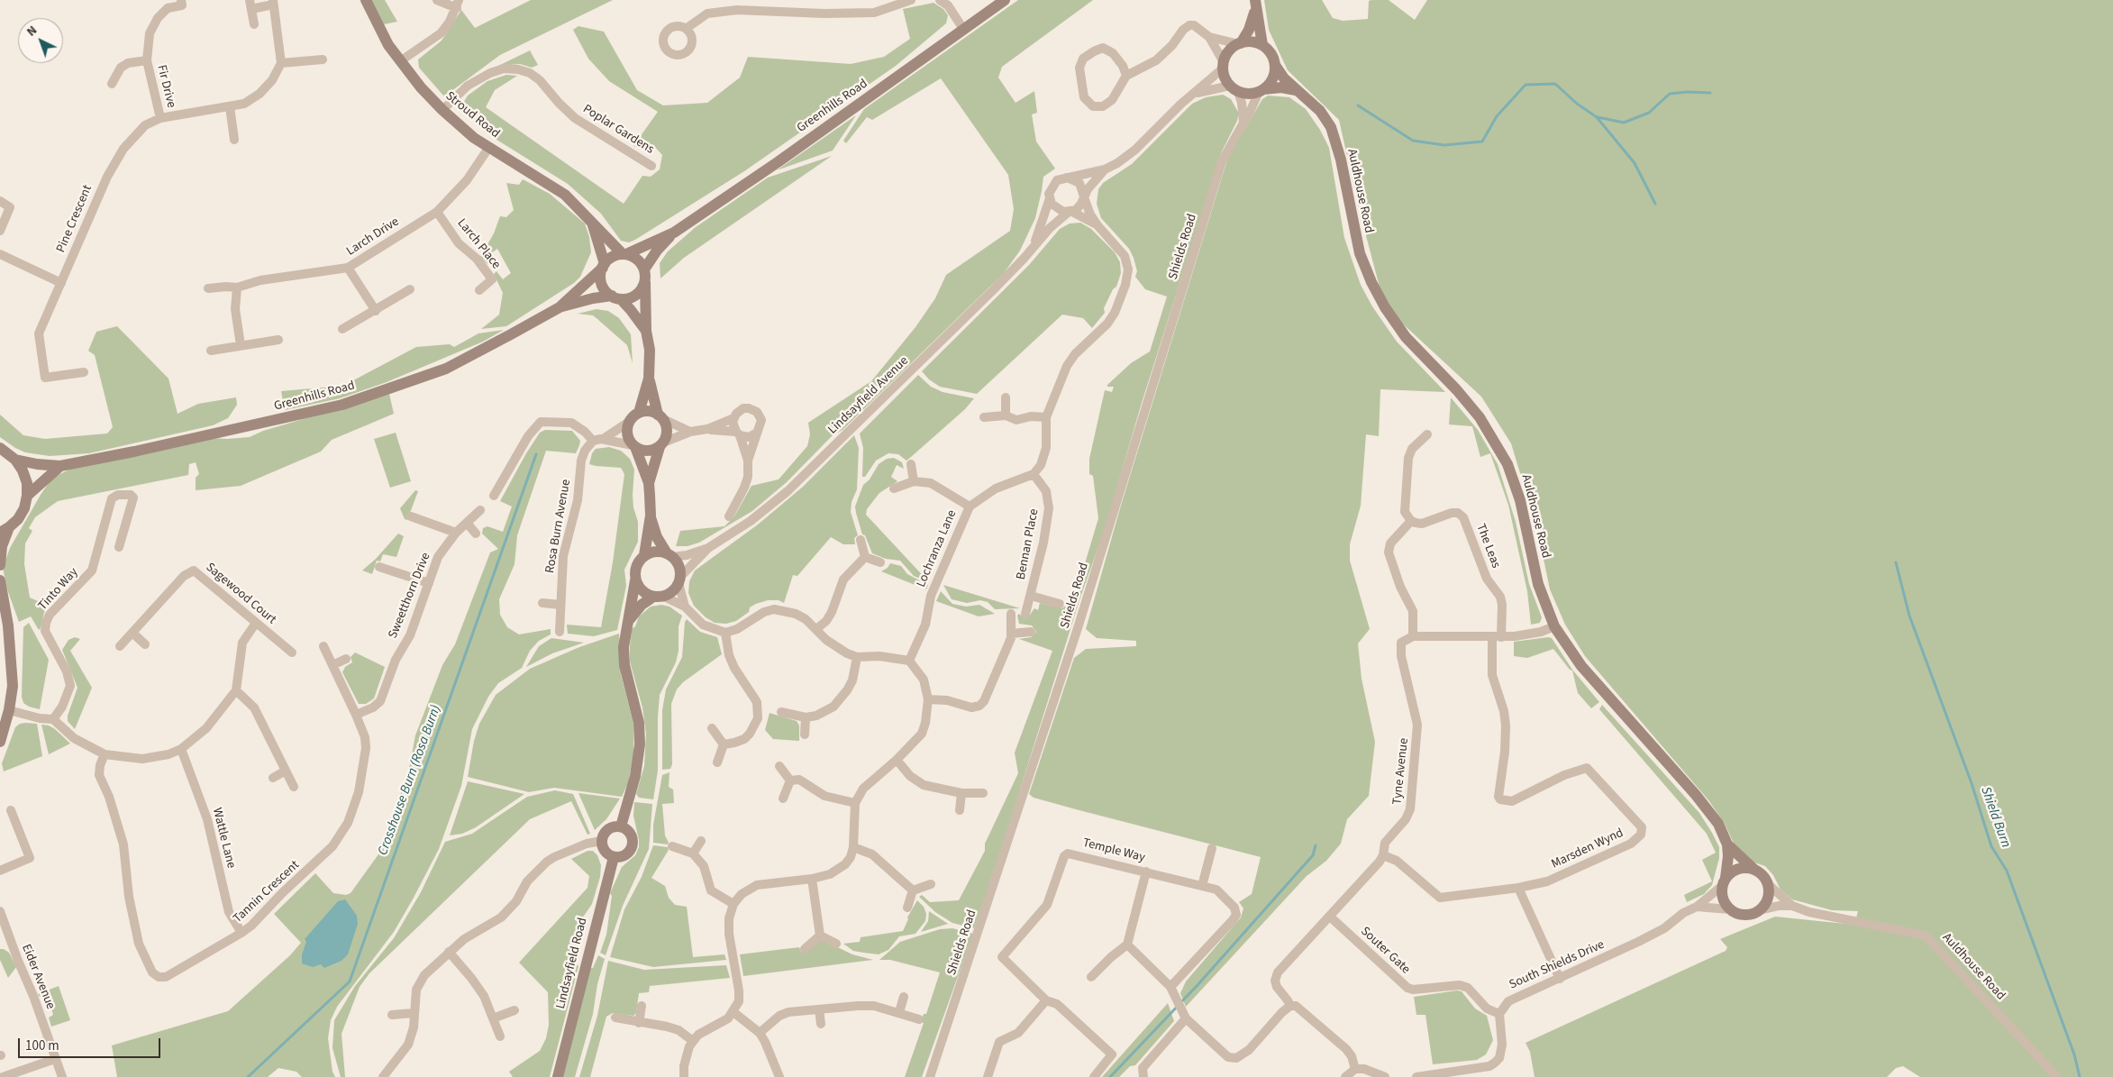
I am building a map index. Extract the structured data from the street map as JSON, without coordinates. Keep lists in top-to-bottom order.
{
  "streets": {
    "street": [
      "Fir Drive",
      "Greenhills Road",
      "Stroud Road",
      "Poplar Gardens",
      "Auldhouse Road",
      "Pine Crescent",
      "Larch Drive",
      "Larch Place",
      "Shields Road",
      "Lindsayfield Avenue",
      "Rosa Burn Avenue",
      "Bennan Place",
      "The Leas",
      "Lochranza Lane",
      "Tinto Way",
      "Sagewood Court",
      "Sweetthorn Drive",
      "Tyne Avenue",
      "Wattle Lane",
      "Marsden Wynd",
      "Temple Way",
      "Tannin Crescent",
      "Souter Gate",
      "Lindsayfield Road",
      "South Shields Drive",
      "Eider Avenue"
    ]
  },
  "crossings": [
    ["Fir Drive", "Pine Crescent"],
    ["Greenhills Road", "Stroud Road"],
    ["Stroud Road", "Poplar Gardens"],
    ["Stroud Road", "Larch Drive"],
    ["Auldhouse Road", "Shields Road"],
    ["Auldhouse Road", "Lindsayfield Avenue"],
    ["Auldhouse Road", "South Shields Drive"],
    ["Larch Drive", "Larch Place"],
    ["Shields Road", "Lindsayfield Avenue"],
    ["Bennan Place", "Lochranza Lane"],
    ["The Leas", "Marsden Wynd"],
    ["Sweetthorn Drive", "Tannin Crescent"],
    ["Tyne Avenue", "Souter Gate"],
    ["Wattle Lane", "Tannin Crescent"],
    ["Souter Gate", "South Shields Drive"]
  ],
  "water": ["Crosshouse Burn (Rosa Burn)", "Shield Burn"],
  "scale_bar": "100 m",
  "north": "top left"
}
